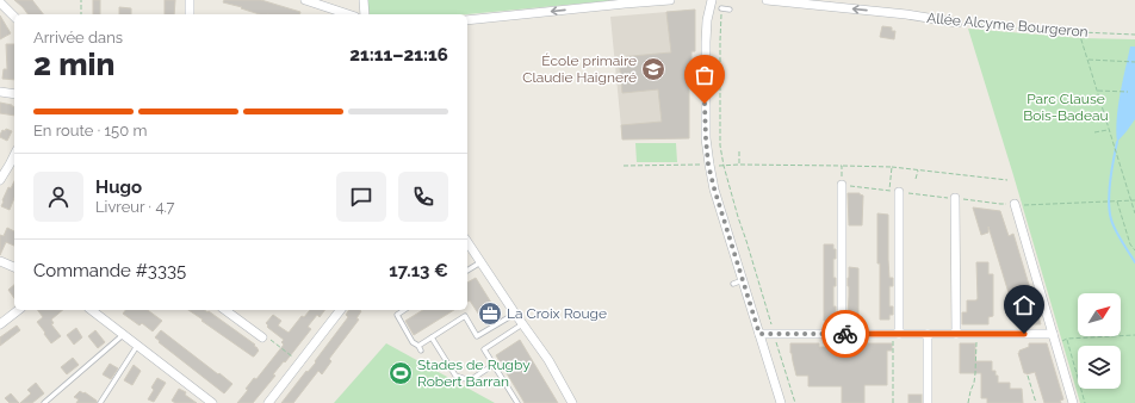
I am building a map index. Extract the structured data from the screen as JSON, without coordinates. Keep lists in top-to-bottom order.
{
  "streets": {
    "street": ["Allée Alcyme Bourgeron"]
  },
  "one_way": ["Allée Alcyme Bourgeron"],
  "parks": ["Parc Clause Bois-Badeau"],
  "places": {
    "school or university": ["École primaire Claudie Haigneré"],
    "office": ["La Croix Rouge"],
    "sports": ["Stades de Rugby Robert Barran"]
  },
  "north": "top right",
  "page": {
    "heading": ["2 min", "Arrivée dans", "21:11–21:16"],
    "panel": [
      "Hugo",
      "Livreur · 4.7",
      "Commande #3335",
      "17.13 €"
    ],
    "bar": "En route · 150 m"
  }
}
